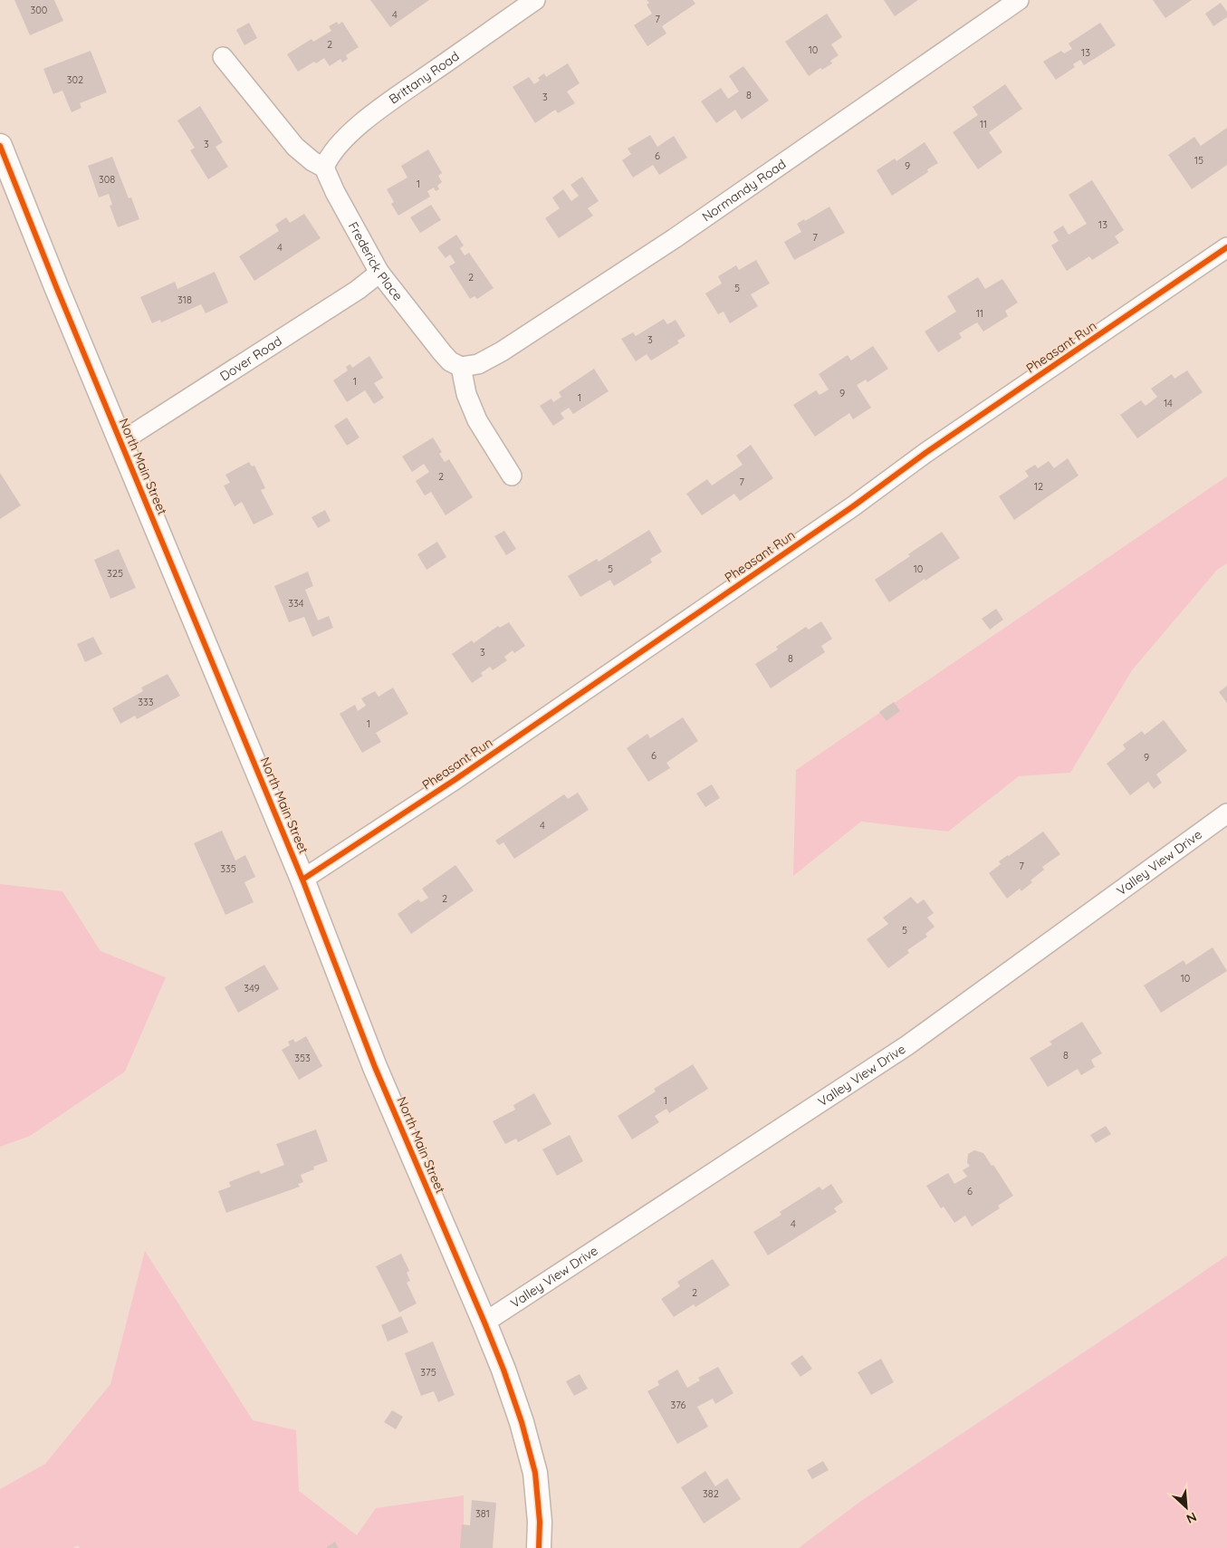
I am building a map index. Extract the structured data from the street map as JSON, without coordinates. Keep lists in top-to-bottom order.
{
  "streets": {
    "street": [
      "Brittany Road",
      "Normandy Road",
      "Frederick Place",
      "Pheasant Run",
      "Dover Road",
      "North Main Street",
      "Valley View Drive"
    ]
  },
  "crossings": [
    ["Brittany Road", "Frederick Place"],
    ["Normandy Road", "Frederick Place"],
    ["Frederick Place", "Dover Road"],
    ["Pheasant Run", "North Main Street"],
    ["Dover Road", "North Main Street"],
    ["North Main Street", "Valley View Drive"]
  ],
  "house_numbers": [
    "300",
    "4",
    "7",
    "2",
    "10",
    "13",
    "302",
    "8",
    "3",
    "11",
    "3",
    "6",
    "15",
    "9",
    "308",
    "1",
    "13",
    "7",
    "4",
    "2",
    "5",
    "318",
    "11",
    "3",
    "1",
    "9",
    "1",
    "14",
    "2",
    "7",
    "12",
    "5",
    "10",
    "325",
    "334",
    "3",
    "8",
    "333",
    "1",
    "6",
    "9",
    "4",
    "7",
    "335",
    "2",
    "5",
    "10",
    "349",
    "8",
    "353",
    "1",
    "6",
    "4",
    "2",
    "375",
    "376",
    "382",
    "381"
  ],
  "north": "bottom right"
}
